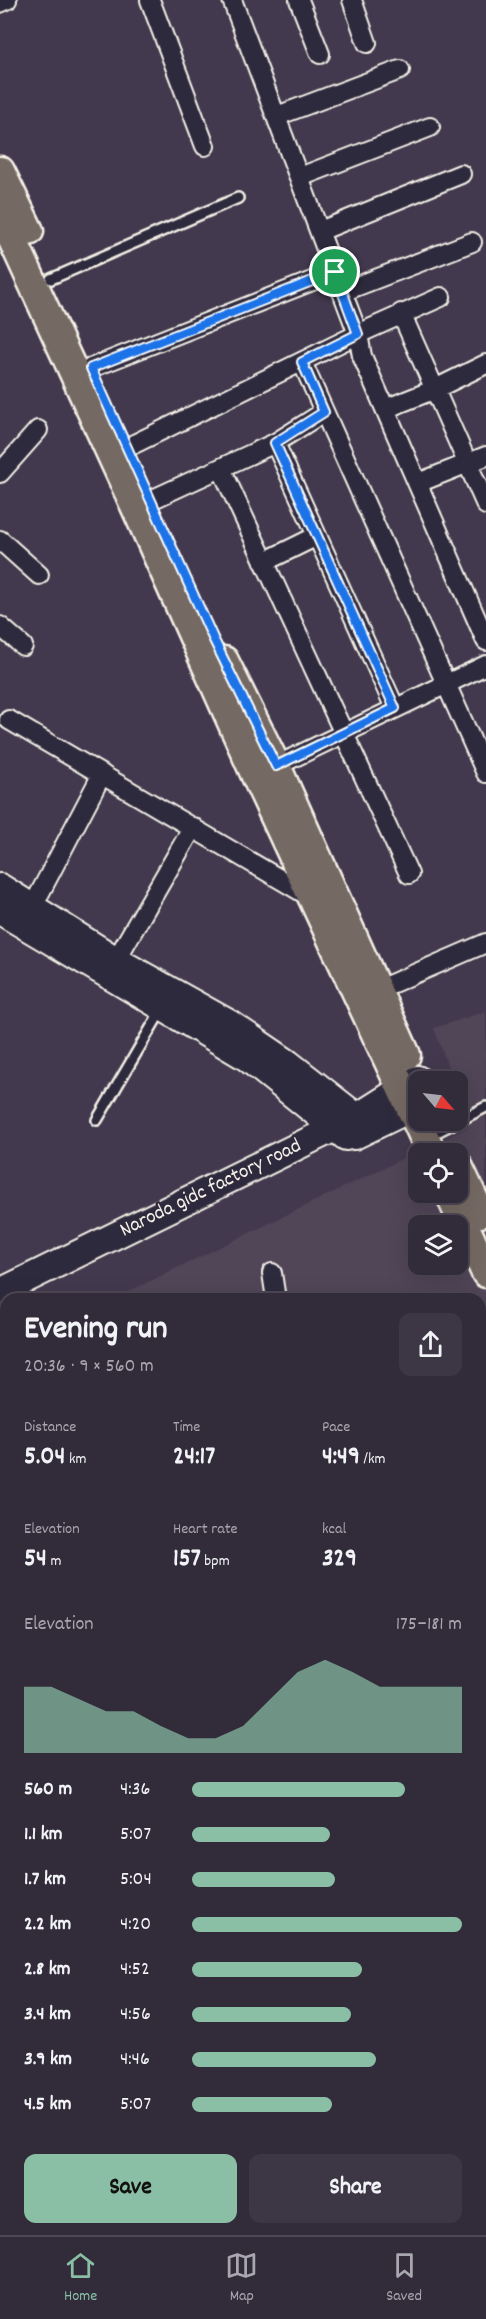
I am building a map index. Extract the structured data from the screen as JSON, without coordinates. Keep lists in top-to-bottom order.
{
  "streets": {
    "street": ["Naroda gidc factory road"]
  },
  "north": "bottom right",
  "page": {
    "heading": ["Evening run", "20:36 · 9 × 560 m"],
    "stats": [
      ["Distance", "5.04 km"],
      ["Time", "24:17"],
      ["Pace", "4:49 /km"],
      ["Elevation", "54 m"],
      ["Heart rate", "157 bpm"],
      ["kcal", "329"]
    ],
    "chart": ["Elevation", "175–181 m"],
    "list": [
      {
        "name": "560 m",
        "note": "4:36"
      },
      {
        "name": "1.1 km",
        "note": "5:07"
      },
      {
        "name": "1.7 km",
        "note": "5:04"
      },
      {
        "name": "2.2 km",
        "note": "4:20"
      },
      {
        "name": "2.8 km",
        "note": "4:52"
      },
      {
        "name": "3.4 km",
        "note": "4:56"
      },
      {
        "name": "3.9 km",
        "note": "4:46"
      },
      {
        "name": "4.5 km",
        "note": "5:07"
      }
    ],
    "buttons": ["Save", "Share"],
    "tabs": ["Home", "Map", "Saved"]
  }
}
